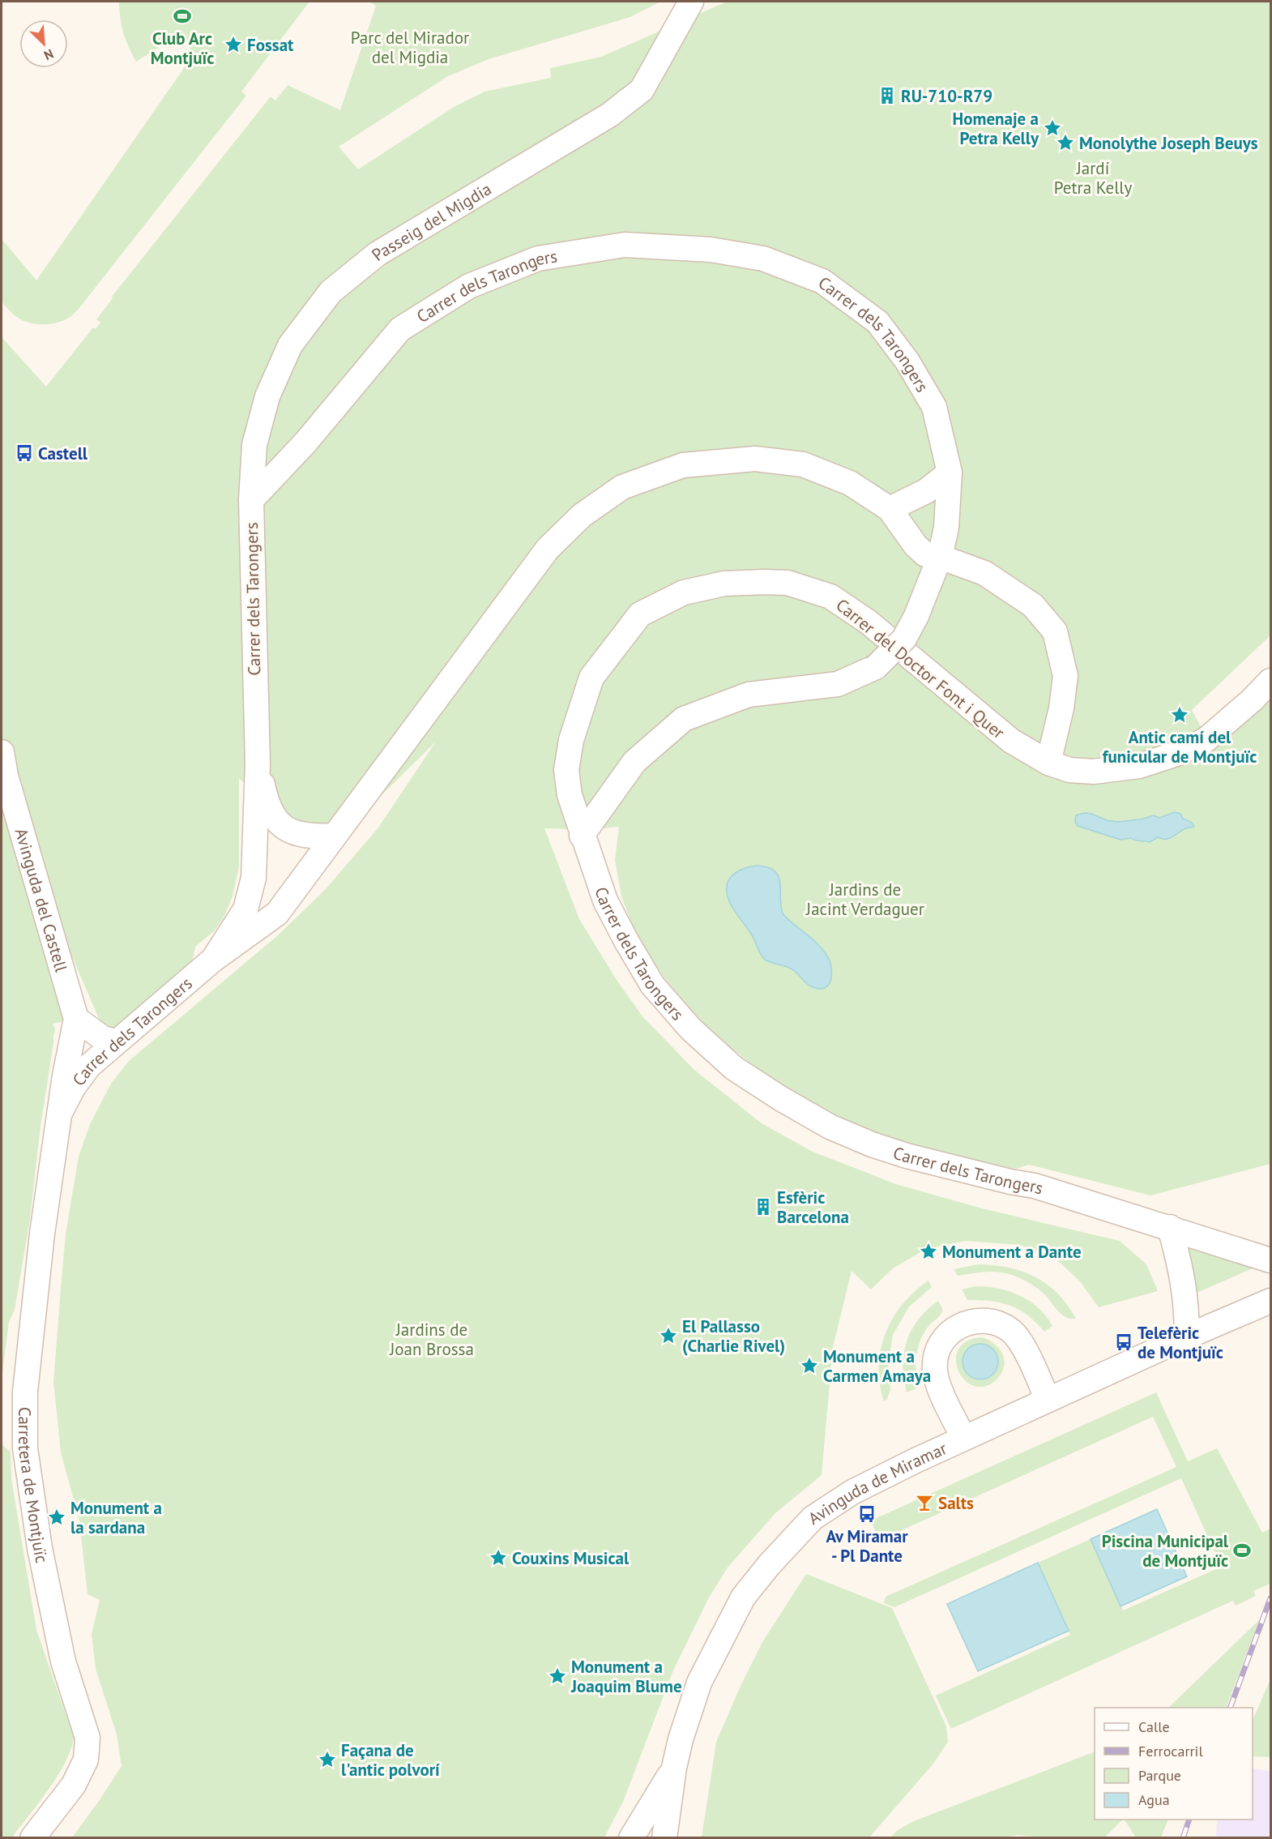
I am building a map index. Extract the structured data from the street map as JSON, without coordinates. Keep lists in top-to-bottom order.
{
  "streets": {
    "street": [
      "Passeig del Migdia",
      "Carrer dels Tarongers",
      "Carrer del Doctor Font i Quer",
      "Avinguda del Castell",
      "Carretera de Montjuïc",
      "Avinguda de Miramar"
    ]
  },
  "crossings": [
    ["Passeig del Migdia", "Carrer dels Tarongers"],
    ["Carrer dels Tarongers", "Carrer del Doctor Font i Quer"],
    ["Carrer dels Tarongers", "Avinguda del Castell"],
    ["Carrer dels Tarongers", "Carretera de Montjuïc"],
    ["Avinguda del Castell", "Carretera de Montjuïc"]
  ],
  "parks": [
    "Parc del Mirador del Migdia",
    "Jardí Petra Kelly",
    "Jardins de Jacint Verdaguer",
    "Jardins de Joan Brossa"
  ],
  "places": {
    "sports": ["Club Arc Montjuïc", "Piscina Municipal de Montjuïc"],
    "place": [
      "Fossat",
      "Homenaje a Petra Kelly",
      "Monolythe Joseph Beuys",
      "Antic camí del funicular de Montjuïc",
      "Monument a Dante",
      "El Pallasso (Charlie Rivel)",
      "Monument a Carmen Amaya",
      "Monument a la sardana",
      "Couxins Musical",
      "Monument a Joaquim Blume",
      "Façana de l'antic polvorí"
    ],
    "building": ["RU-710-R79", "Esfèric Barcelona"],
    "bus stop": ["Castell", "Telefèric de Montjuïc", "Av Miramar - Pl Dante"],
    "bar": ["Salts"]
  },
  "legend": [
    "Calle",
    "Ferrocarril",
    "Parque",
    "Agua"
  ],
  "north": "bottom right"
}
